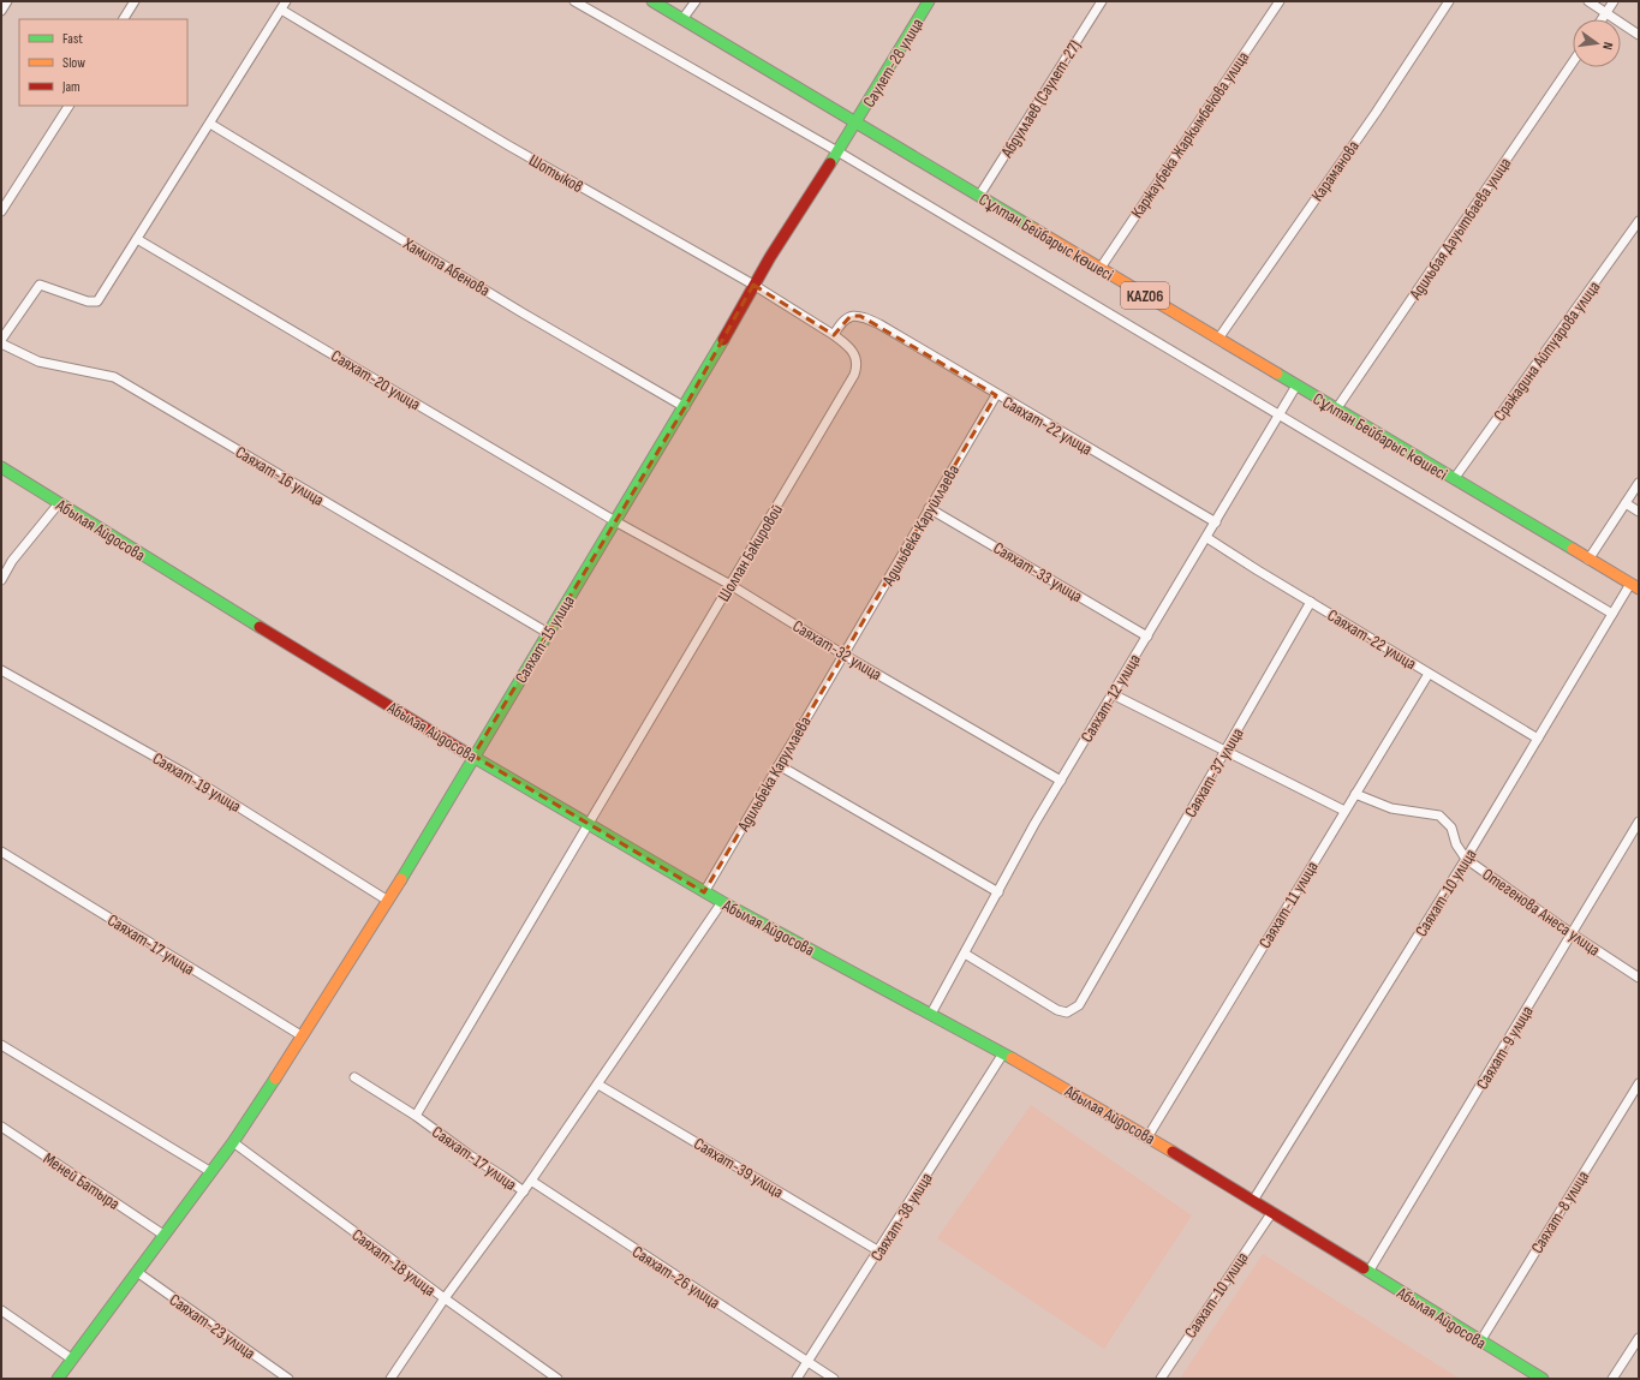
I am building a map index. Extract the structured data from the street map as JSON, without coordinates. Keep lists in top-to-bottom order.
{
  "streets": {
    "street": [
      "Саулет-28 улица",
      "Абдуллаев (Саулет-27)",
      "Каржаубека Жаркымбекова улица",
      "Караманова",
      "Шотыков",
      "Адильбая Дауытбаева улица",
      "Сұлтан Бейбарыс көшесі",
      "Хамита Абенова",
      "KAZ06",
      "Сражадина Айтуарова улица",
      "Саяхат-20 улица",
      "Саяхат-22 улица",
      "Саяхат-16 улица",
      "Адильбека Каруйллаева",
      "Абылая Айдосова",
      "Шолпан Бакировой",
      "Саяхат-33 улица",
      "Саяхат-15 улица",
      "Саяхат-32 улица",
      "Саяхат-12 улица",
      "Саяхат-37 улица",
      "Адильбека Каруллаева",
      "Саяхат-19 улица",
      "Саяхат-10 улица",
      "Саяхат-11 улица",
      "Отегенова Анеса улица",
      "Саяхат-17 улица",
      "Саяхат-9 улица",
      "Саяхат-39 улица",
      "Меней Батыра",
      "Саяхат-8 улица",
      "Саяхат-38 улица",
      "Саяхат-18 улица",
      "Саяхат-26 улица",
      "Саяхат-23 улица"
    ]
  },
  "crossings": [
    ["Саулет-28 улица", "Шотыков"],
    ["Саулет-28 улица", "Сұлтан Бейбарыс көшесі"],
    ["Саулет-28 улица", "Саяхат-15 улица"],
    ["Абдуллаев (Саулет-27)", "Сұлтан Бейбарыс көшесі"],
    ["Каржаубека Жаркымбекова улица", "Сұлтан Бейбарыс көшесі"],
    ["Караманова", "Сұлтан Бейбарыс көшесі"],
    ["Шотыков", "Саяхат-22 улица"],
    ["Шотыков", "Шолпан Бакировой"],
    ["Шотыков", "Саяхат-15 улица"],
    ["Адильбая Дауытбаева улица", "Сұлтан Бейбарыс көшесі"],
    ["Сұлтан Бейбарыс көшесі", "Сражадина Айтуарова улица"],
    ["Сұлтан Бейбарыс көшесі", "Саяхат-12 улица"],
    ["Сұлтан Бейбарыс көшесі", "Саяхат-10 улица"],
    ["Хамита Абенова", "Саяхат-15 улица"],
    ["Саяхат-20 улица", "Саяхат-15 улица"],
    ["Саяхат-20 улица", "Саяхат-32 улица"],
    ["Саяхат-22 улица", "Адильбека Каруйллаева"],
    ["Саяхат-22 улица", "Шолпан Бакировой"],
    ["Саяхат-22 улица", "Саяхат-12 улица"],
    ["Саяхат-22 улица", "Саяхат-37 улица"],
    ["Саяхат-22 улица", "Саяхат-10 улица"],
    ["Саяхат-22 улица", "Саяхат-11 улица"],
    ["Саяхат-16 улица", "Саяхат-15 улица"],
    ["Адильбека Каруйллаева", "Саяхат-33 улица"],
    ["Адильбека Каруйллаева", "Саяхат-32 улица"],
    ["Адильбека Каруйллаева", "Адильбека Каруллаева"],
    ["Абылая Айдосова", "Шолпан Бакировой"],
    ["Абылая Айдосова", "Саяхат-15 улица"],
    ["Абылая Айдосова", "Саяхат-12 улица"],
    ["Абылая Айдосова", "Адильбека Каруллаева"],
    ["Абылая Айдосова", "Саяхат-10 улица"],
    ["Абылая Айдосова", "Саяхат-11 улица"],
    ["Абылая Айдосова", "Саяхат-9 улица"],
    ["Абылая Айдосова", "Саяхат-8 улица"],
    ["Абылая Айдосова", "Саяхат-38 улица"],
    ["Шолпан Бакировой", "Саяхат-32 улица"],
    ["Шолпан Бакировой", "Саяхат-17 улица"],
    ["Саяхат-33 улица", "Саяхат-12 улица"],
    ["Саяхат-15 улица", "Саяхат-32 улица"],
    ["Саяхат-15 улица", "Саяхат-19 улица"],
    ["Саяхат-15 улица", "Саяхат-17 улица"],
    ["Саяхат-15 улица", "Меней Батыра"],
    ["Саяхат-15 улица", "Саяхат-18 улица"],
    ["Саяхат-15 улица", "Саяхат-23 улица"],
    ["Саяхат-32 улица", "Саяхат-12 улица"],
    ["Саяхат-32 улица", "Адильбека Каруллаева"],
    ["Саяхат-12 улица", "Саяхат-37 улица"],
    ["Саяхат-10 улица", "Отегенова Анеса улица"],
    ["Саяхат-11 улица", "Отегенова Анеса улица"],
    ["Отегенова Анеса улица", "Саяхат-9 улица"],
    ["Саяхат-39 улица", "Саяхат-38 улица"],
    ["Саяхат-38 улица", "Саяхат-26 улица"]
  ],
  "legend": ["Fast", "Slow", "Jam"],
  "north": "right"
}
